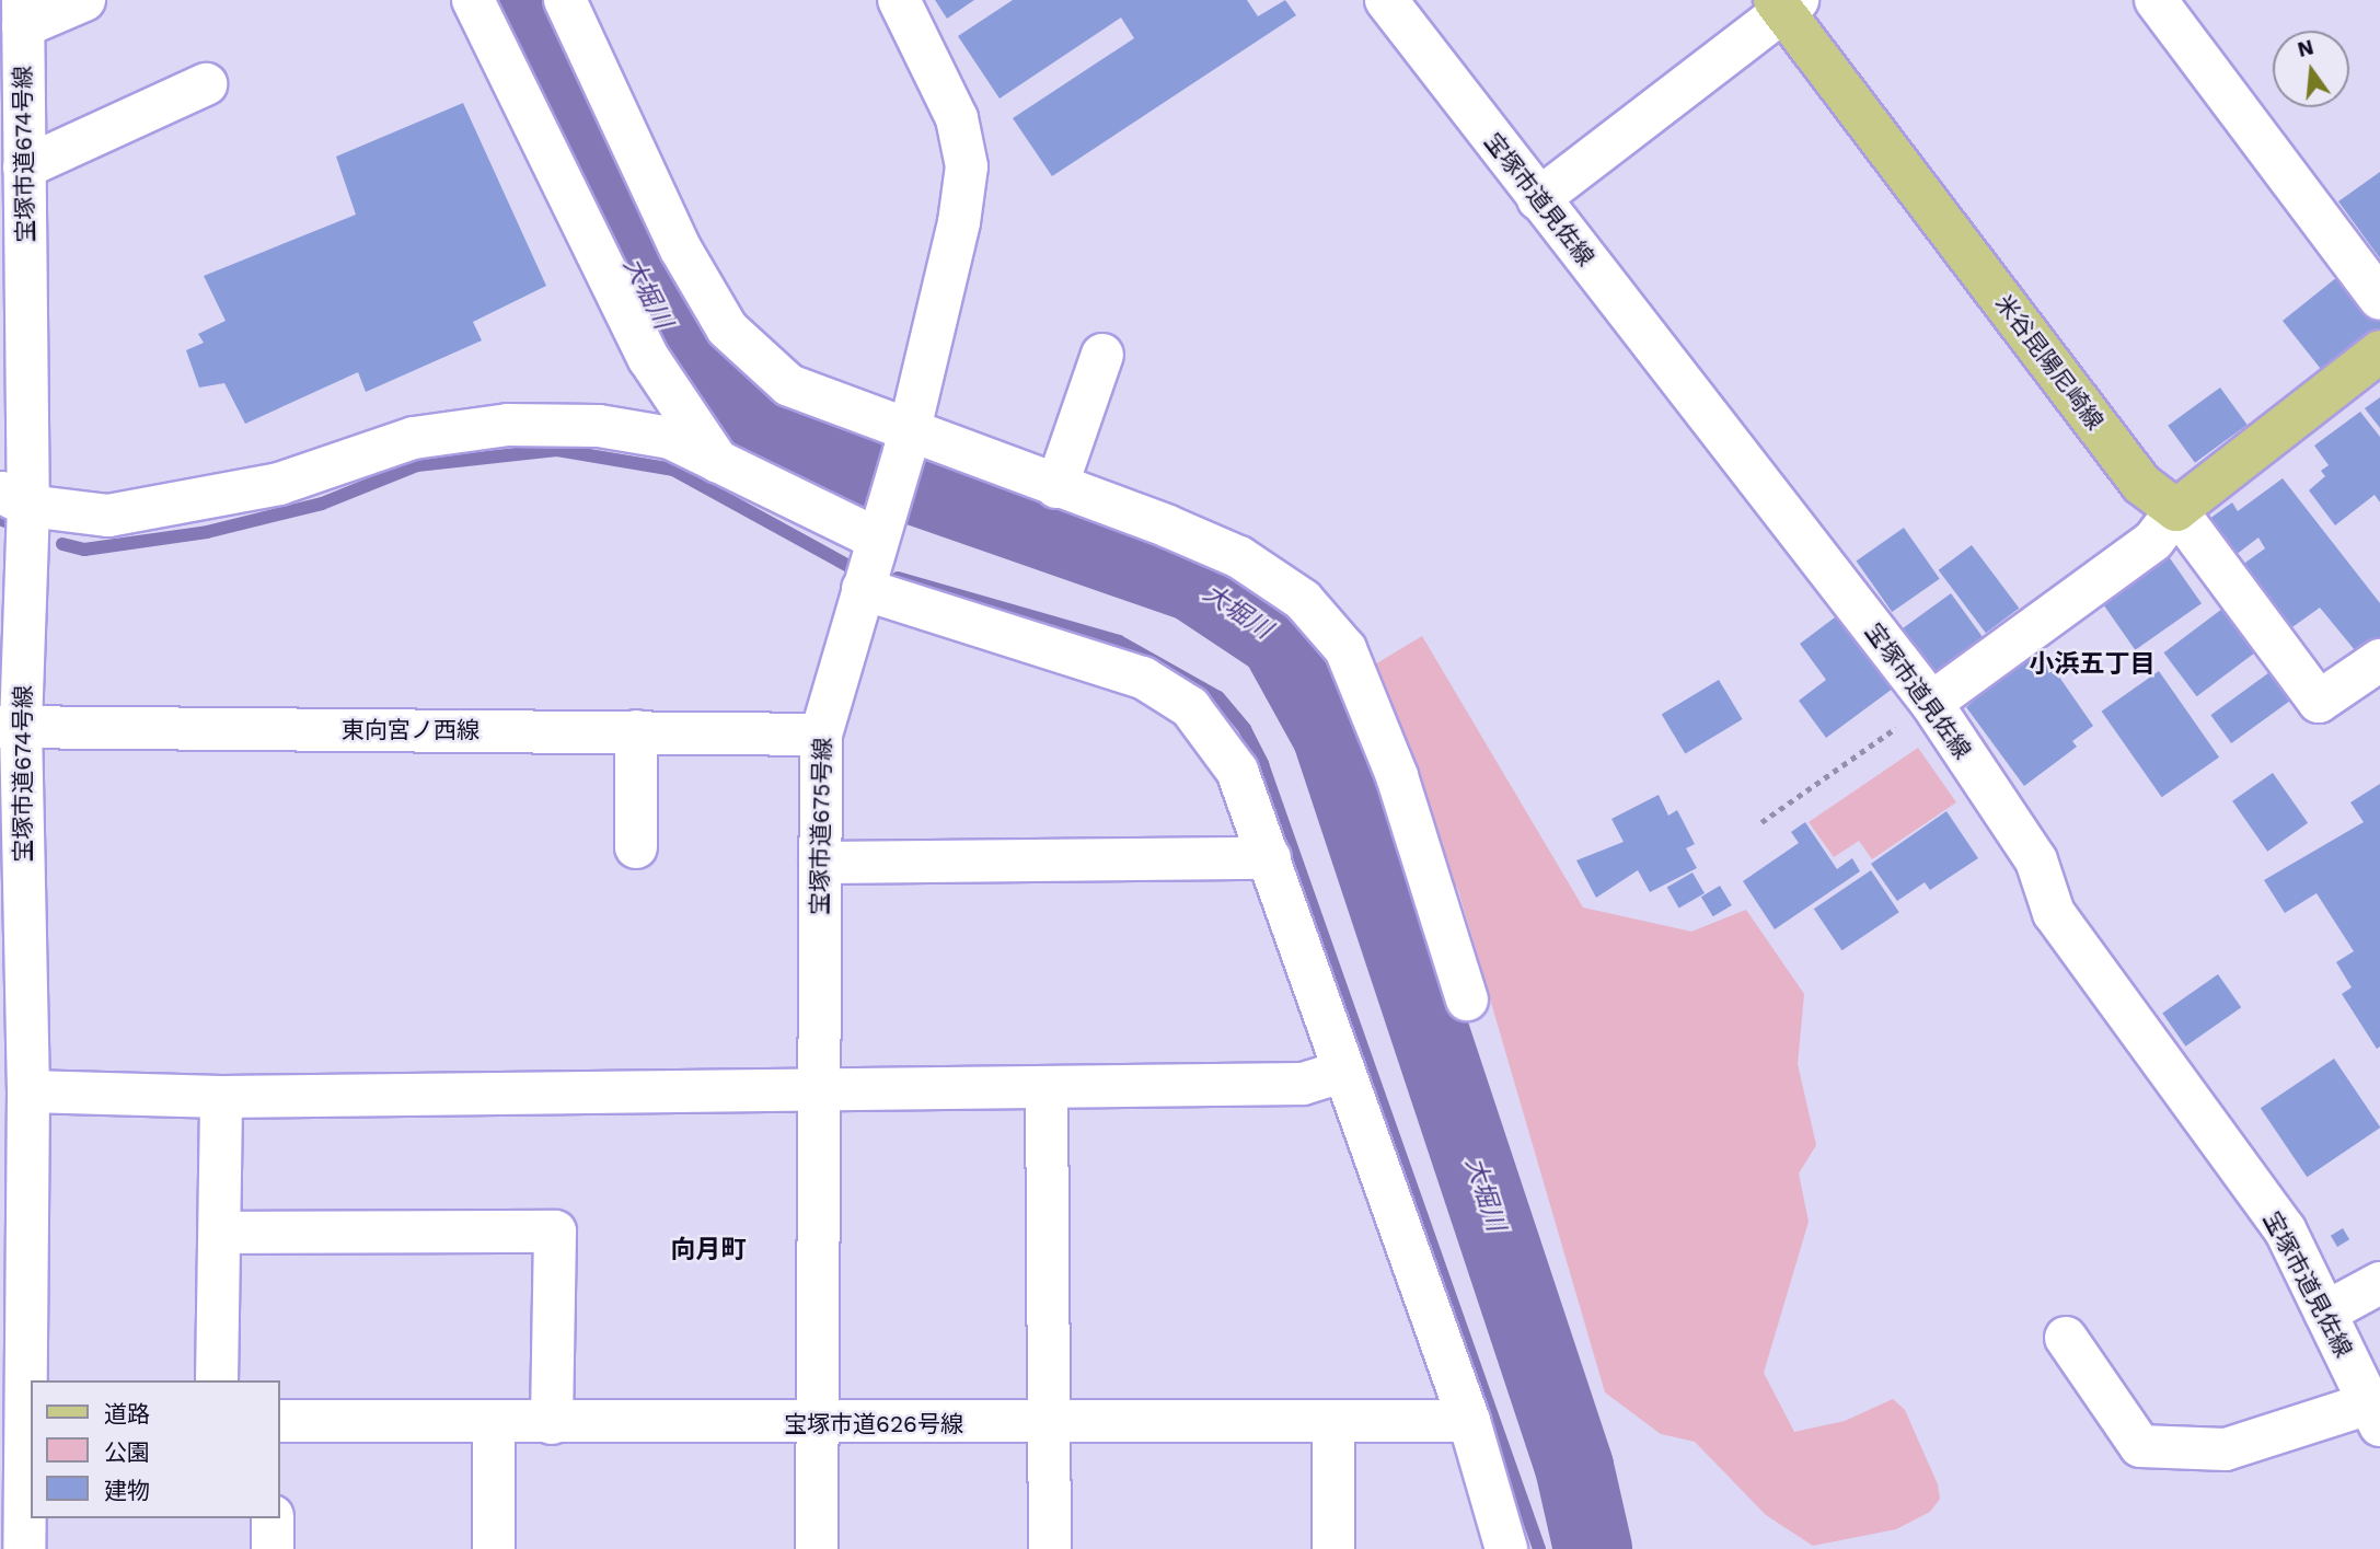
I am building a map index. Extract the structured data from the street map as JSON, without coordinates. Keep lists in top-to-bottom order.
{
  "streets": {
    "main road": ["米谷昆陽尼崎線"],
    "street": [
      "宝塚市道674号線",
      "宝塚市道見佐線",
      "東向宮ノ西線",
      "宝塚市道675号線",
      "宝塚市道626号線"
    ]
  },
  "crossings": [
    ["宝塚市道674号線", "東向宮ノ西線"],
    ["東向宮ノ西線", "宝塚市道675号線"],
    ["宝塚市道675号線", "宝塚市道626号線"]
  ],
  "districts": ["小浜五丁目", "向月町"],
  "water": ["大堀川"],
  "legend": ["道路", "公園", "建物"],
  "north": "top"
}
